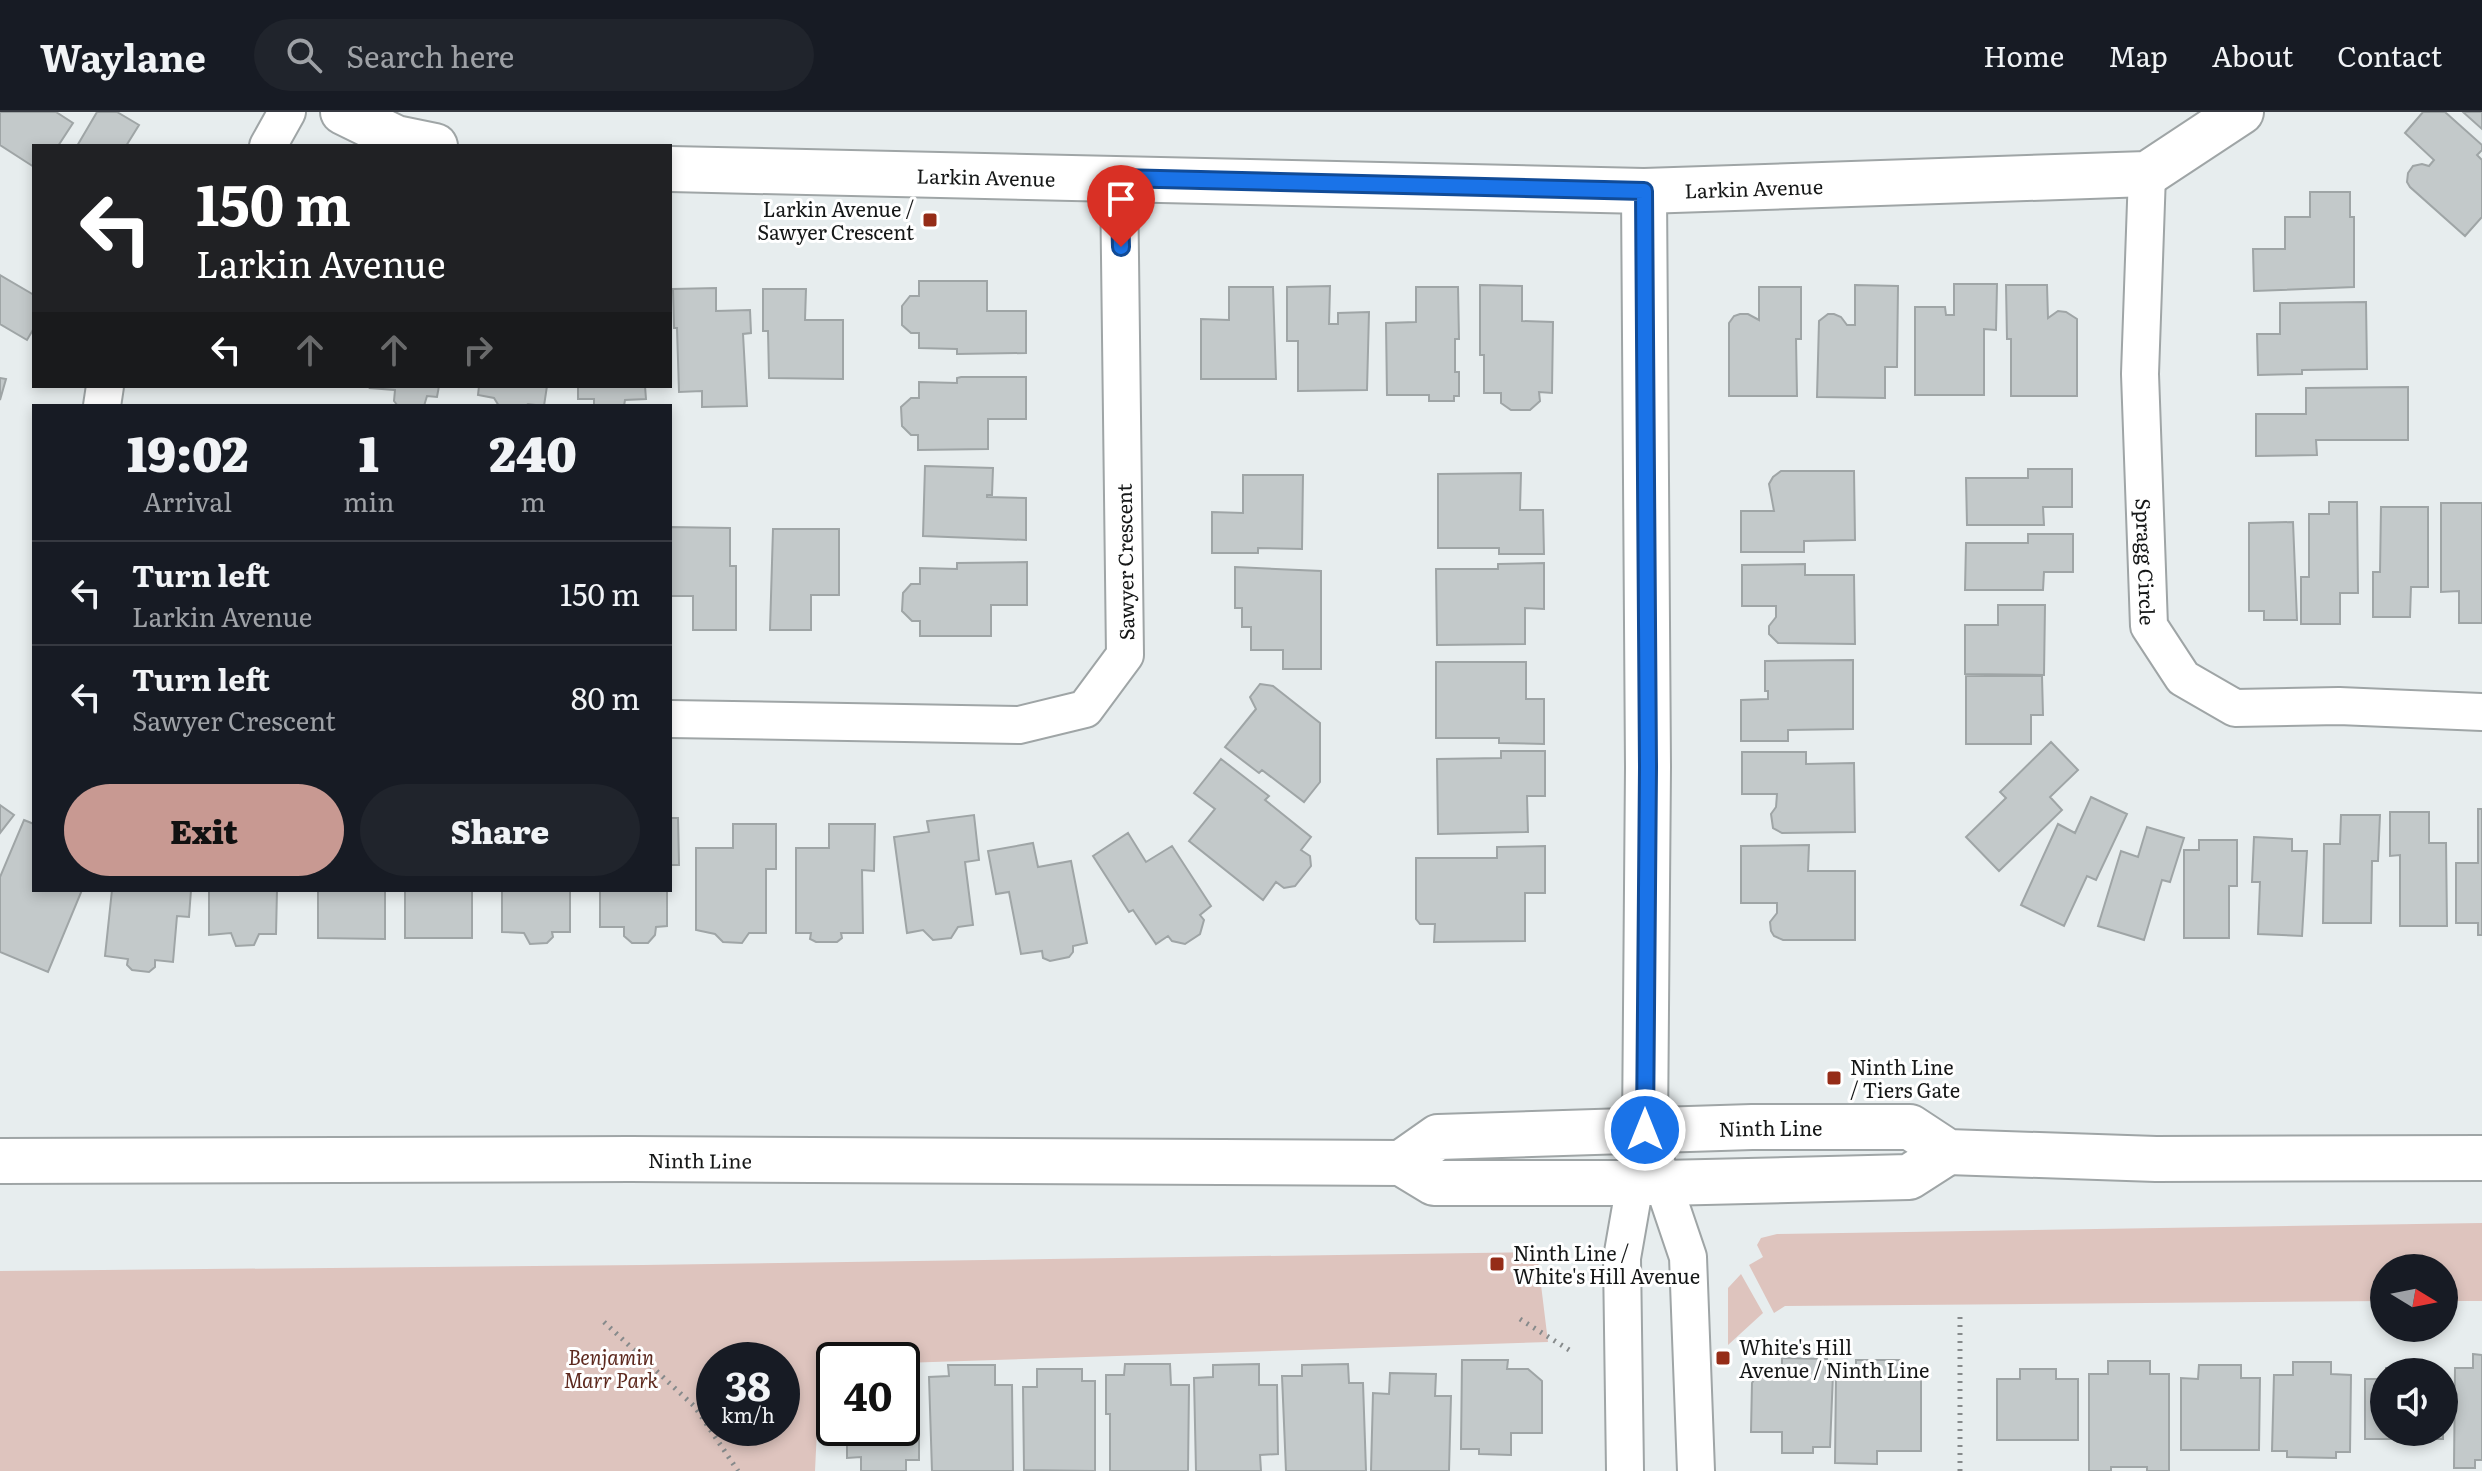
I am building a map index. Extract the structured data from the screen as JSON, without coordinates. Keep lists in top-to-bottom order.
{
  "streets": {
    "main road": ["Larkin Avenue", "Ninth Line"],
    "street": ["Spragg Circle", "Sawyer Crescent"]
  },
  "crossings": [
    ["Larkin Avenue", "Spragg Circle"],
    ["Larkin Avenue", "Sawyer Crescent"]
  ],
  "parks": ["Benjamin Marr Park"],
  "places": {
    "transit": [
      "Larkin Avenue / Sawyer Crescent",
      "Ninth Line / Tiers Gate",
      "Ninth Line / White's Hill Avenue",
      "White's Hill Avenue / Ninth Line"
    ]
  },
  "north": "right",
  "page": {
    "header": "Waylane",
    "search": "Search here",
    "nav": [
      "Home",
      "Map",
      "About",
      "Contact"
    ],
    "turn": ["150 m", "Larkin Avenue"],
    "eta": [
      "19:02",
      "Arrival",
      "1",
      "min",
      "240",
      "m"
    ],
    "list": [
      {
        "name": "Turn left",
        "note": "Larkin Avenue",
        "value": "150 m"
      },
      {
        "name": "Turn left",
        "note": "Sawyer Crescent",
        "value": "80 m"
      }
    ],
    "buttons": ["Exit", "Share"],
    "speed": "38 km/h",
    "limit": "40"
  }
}
